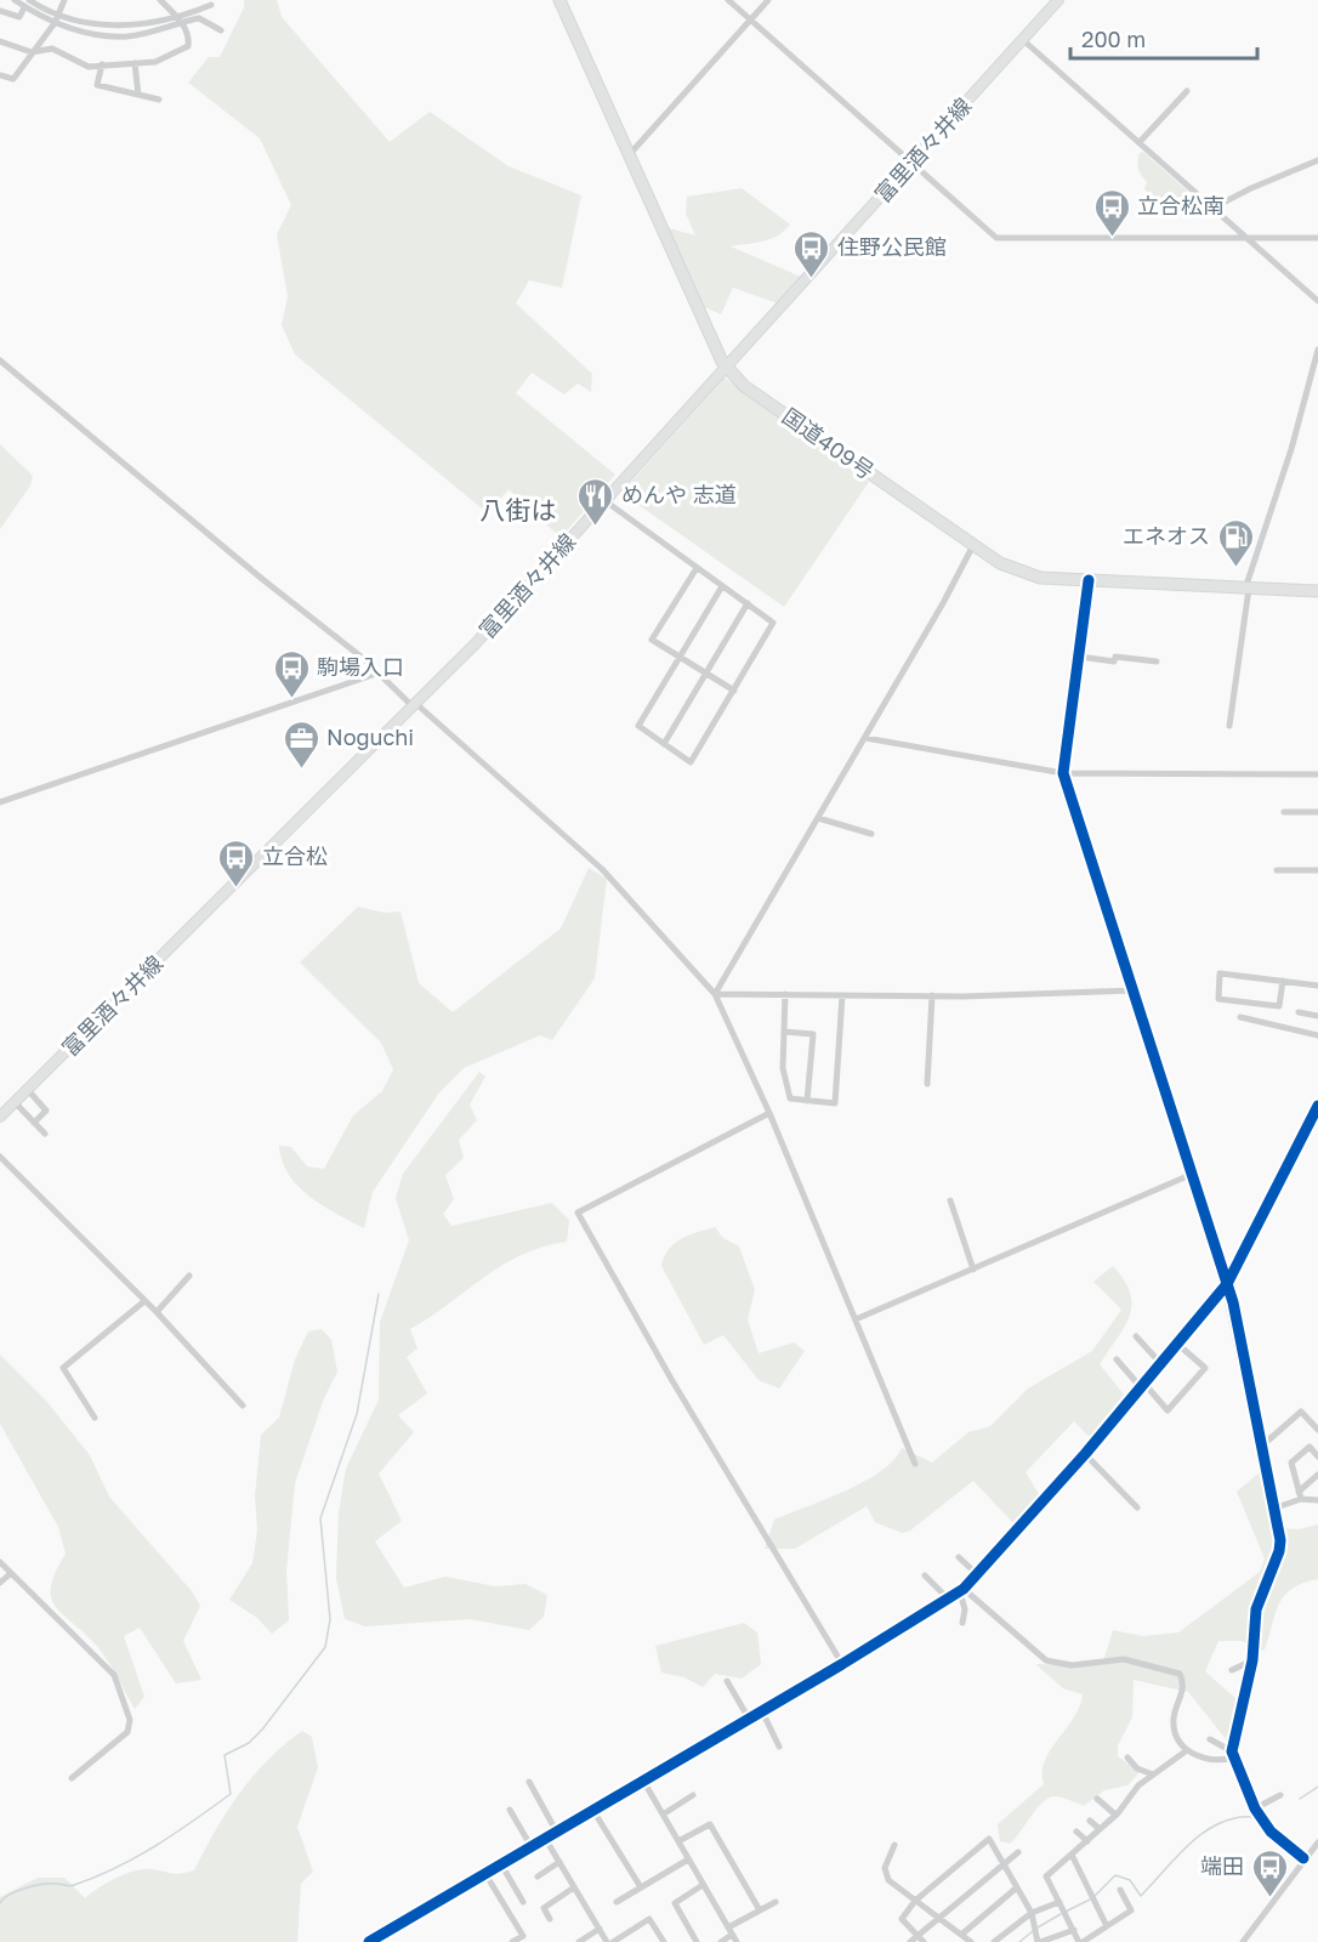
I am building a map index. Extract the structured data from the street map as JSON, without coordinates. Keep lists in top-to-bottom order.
{
  "streets": {
    "highway": ["国道409号"],
    "main road": ["富里酒々井線"]
  },
  "crossings": [
    ["富里酒々井線", "国道409号"]
  ],
  "districts": ["八街は"],
  "places": {
    "bus stop": [
      "立合松南",
      "住野公民館",
      "駒場入口",
      "立合松",
      "端田"
    ],
    "restaurant": ["めんや 志道"],
    "fuel station": ["エネオス"],
    "office": ["Noguchi"]
  },
  "scale_bar": "200 m"
}
